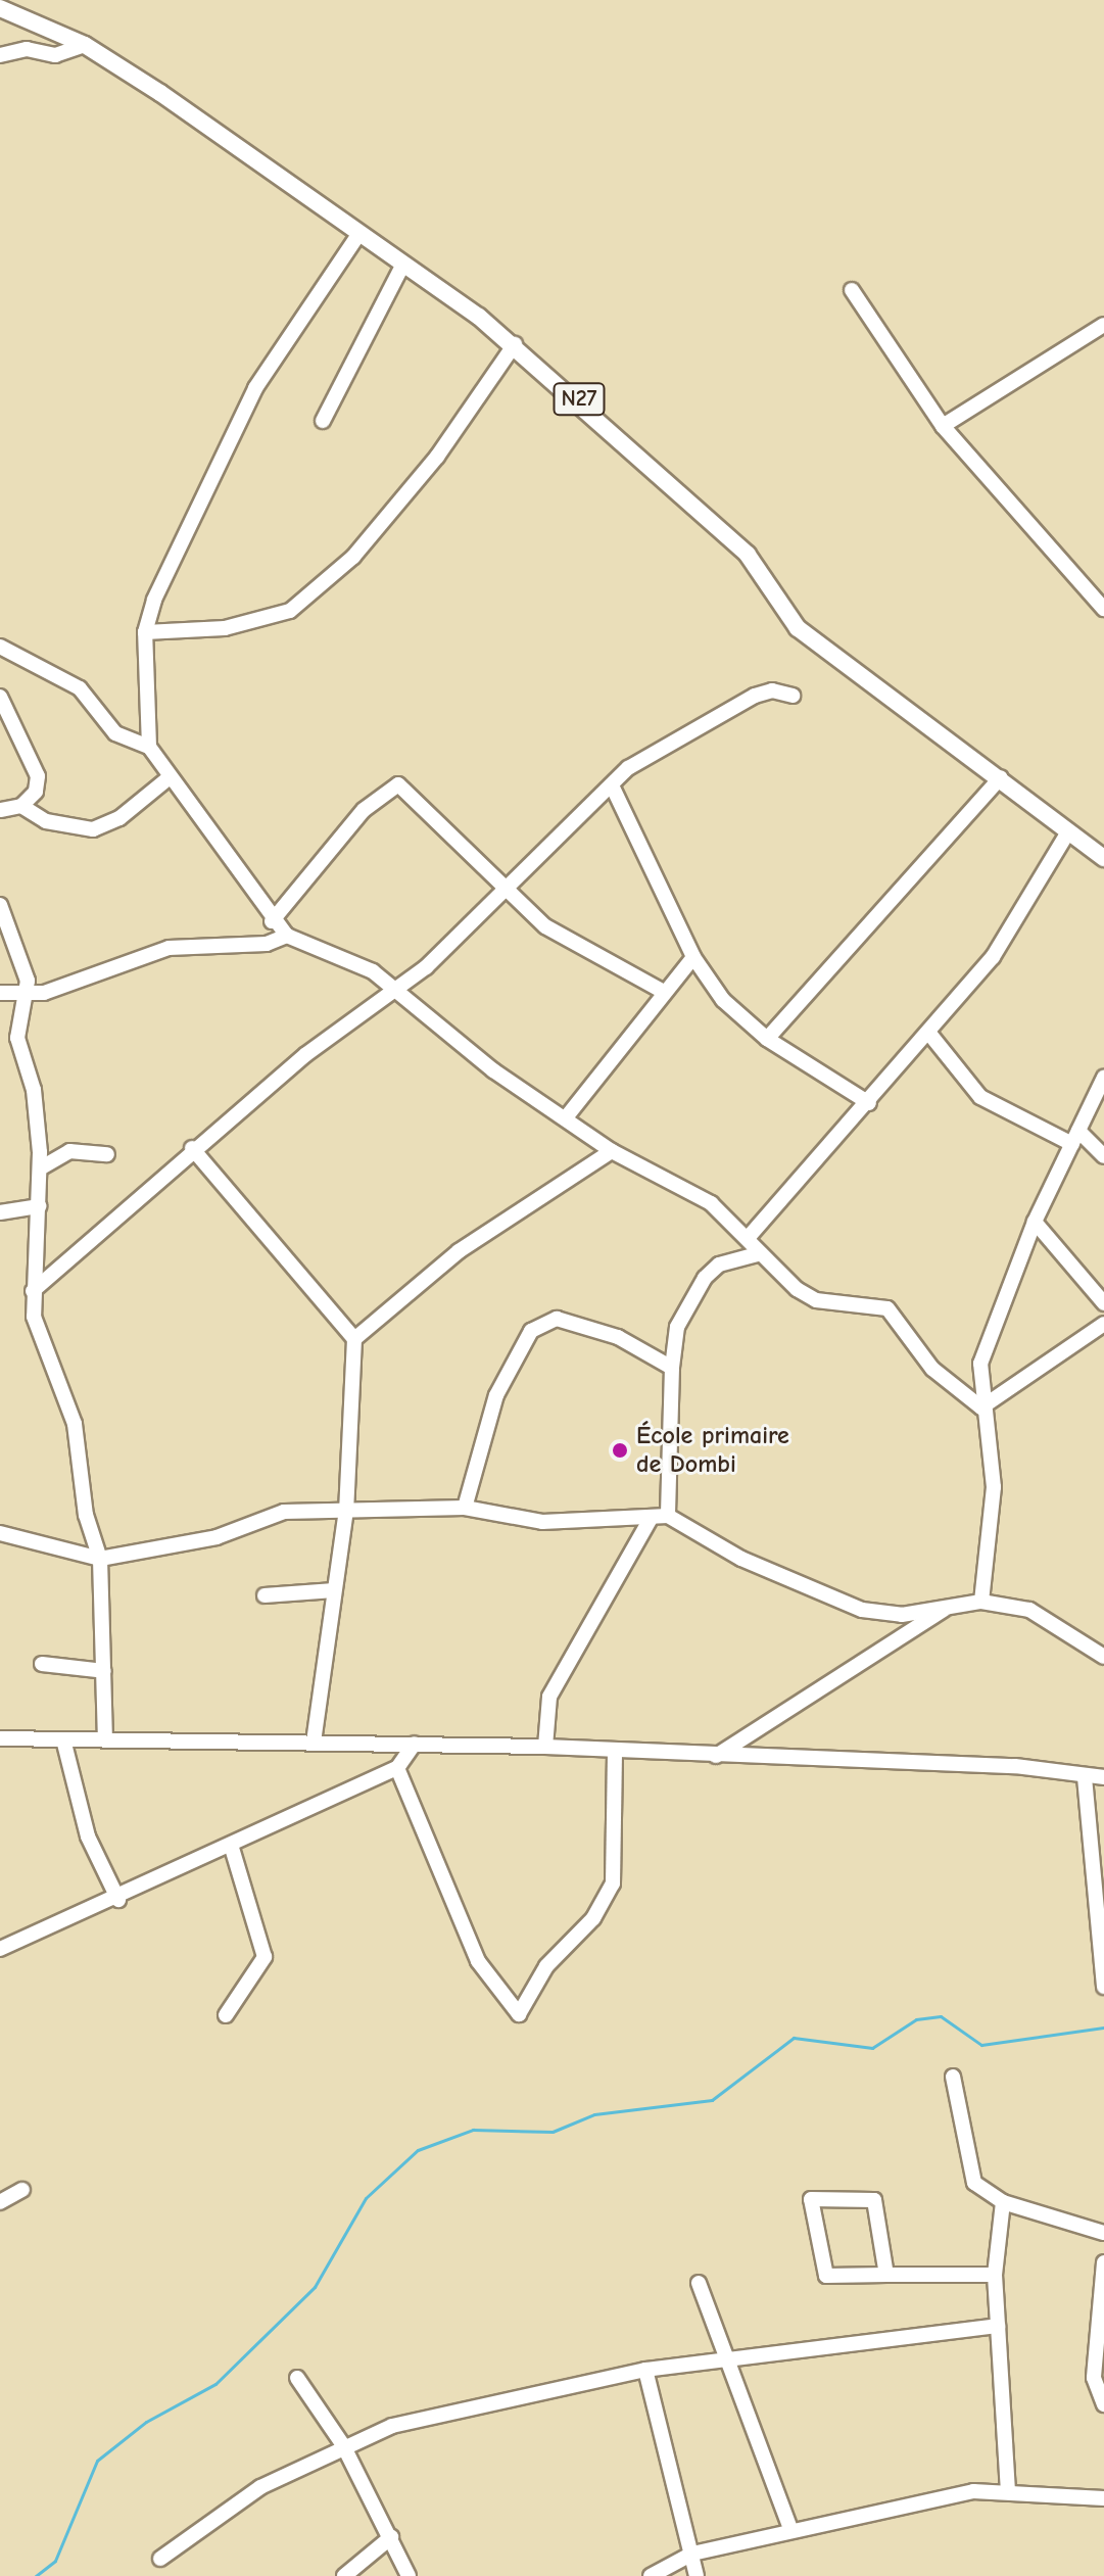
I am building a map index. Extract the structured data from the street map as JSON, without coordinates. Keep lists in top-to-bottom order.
{
  "streets": {
    "main road": ["N27"]
  },
  "places": ["École primaire de Dombi"]
}
